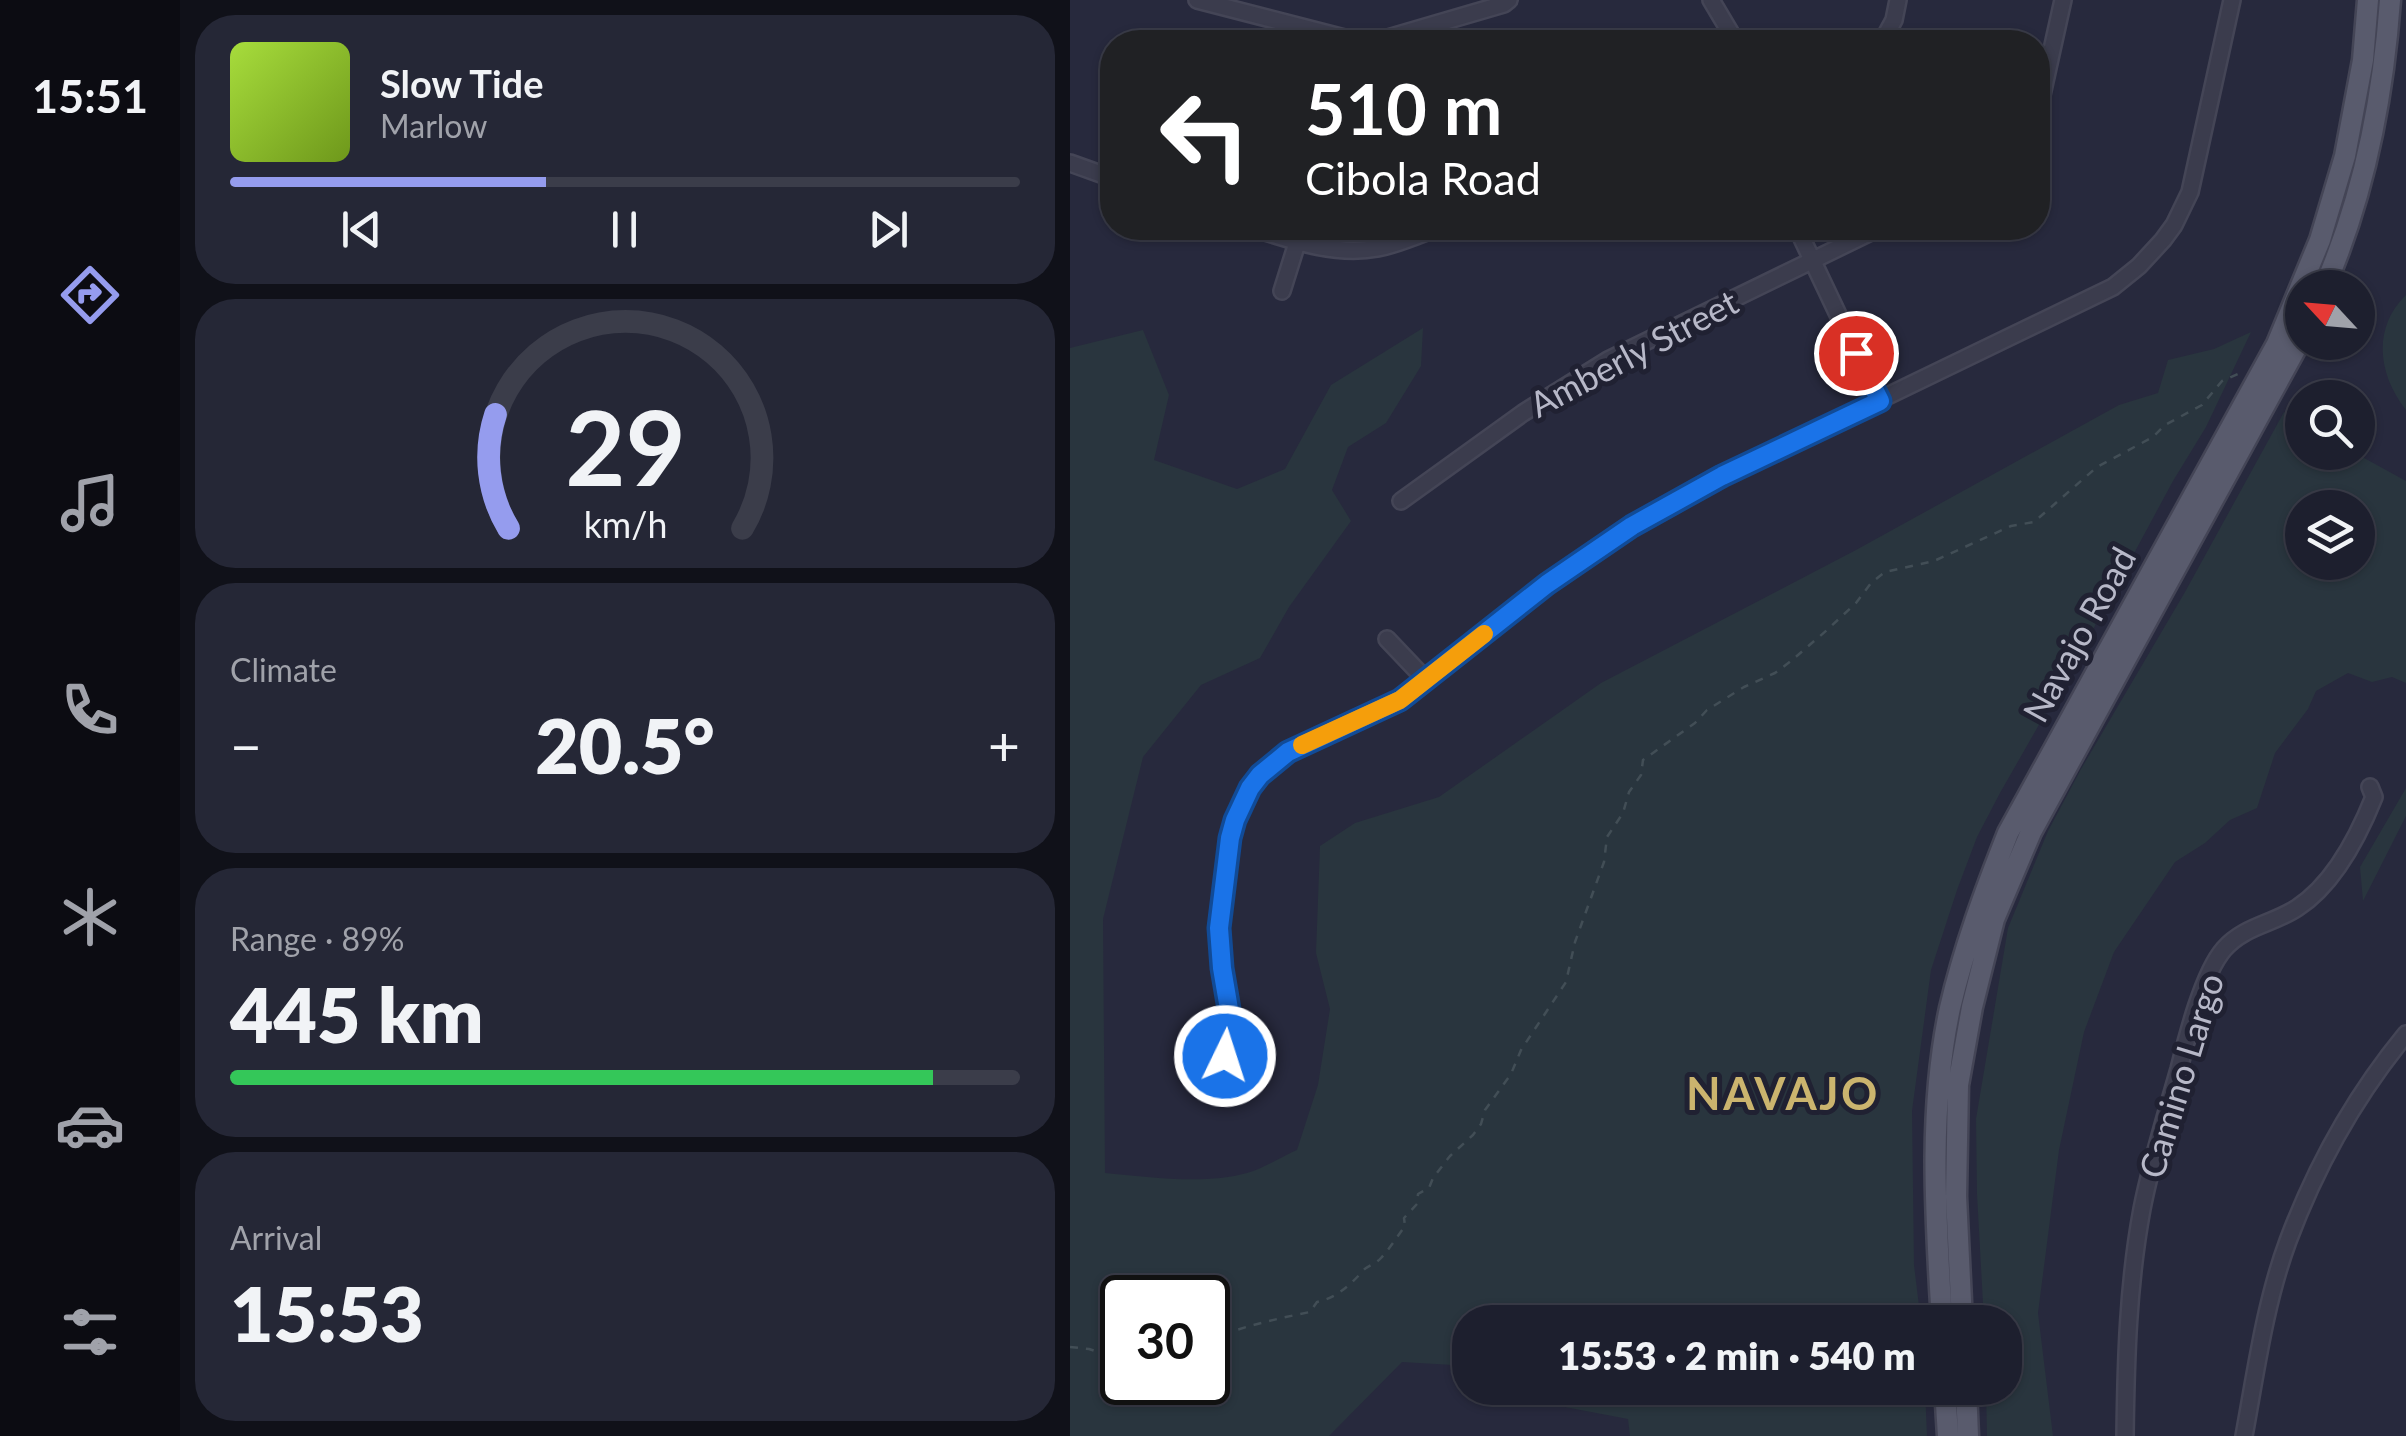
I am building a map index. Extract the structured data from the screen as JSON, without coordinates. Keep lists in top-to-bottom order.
{
  "streets": {
    "main road": ["Navajo Road"],
    "street": ["Amberly Street", "Camino Largo"]
  },
  "districts": ["NAVAJO"],
  "north": "top left",
  "page": {
    "tabs": "15:51",
    "turn": ["510 m", "Cibola Road"],
    "song": ["Slow Tide", "Marlow"],
    "tile": [
      "Climate",
      ["Range · 89%", "445 km"],
      ["Arrival", "15:53"]
    ],
    "heat": ["−", "20.5°", "+"],
    "limit": "30",
    "trip": "15:53 · 2 min · 540 m",
    "gauge": ["29", "km/h"]
  }
}
